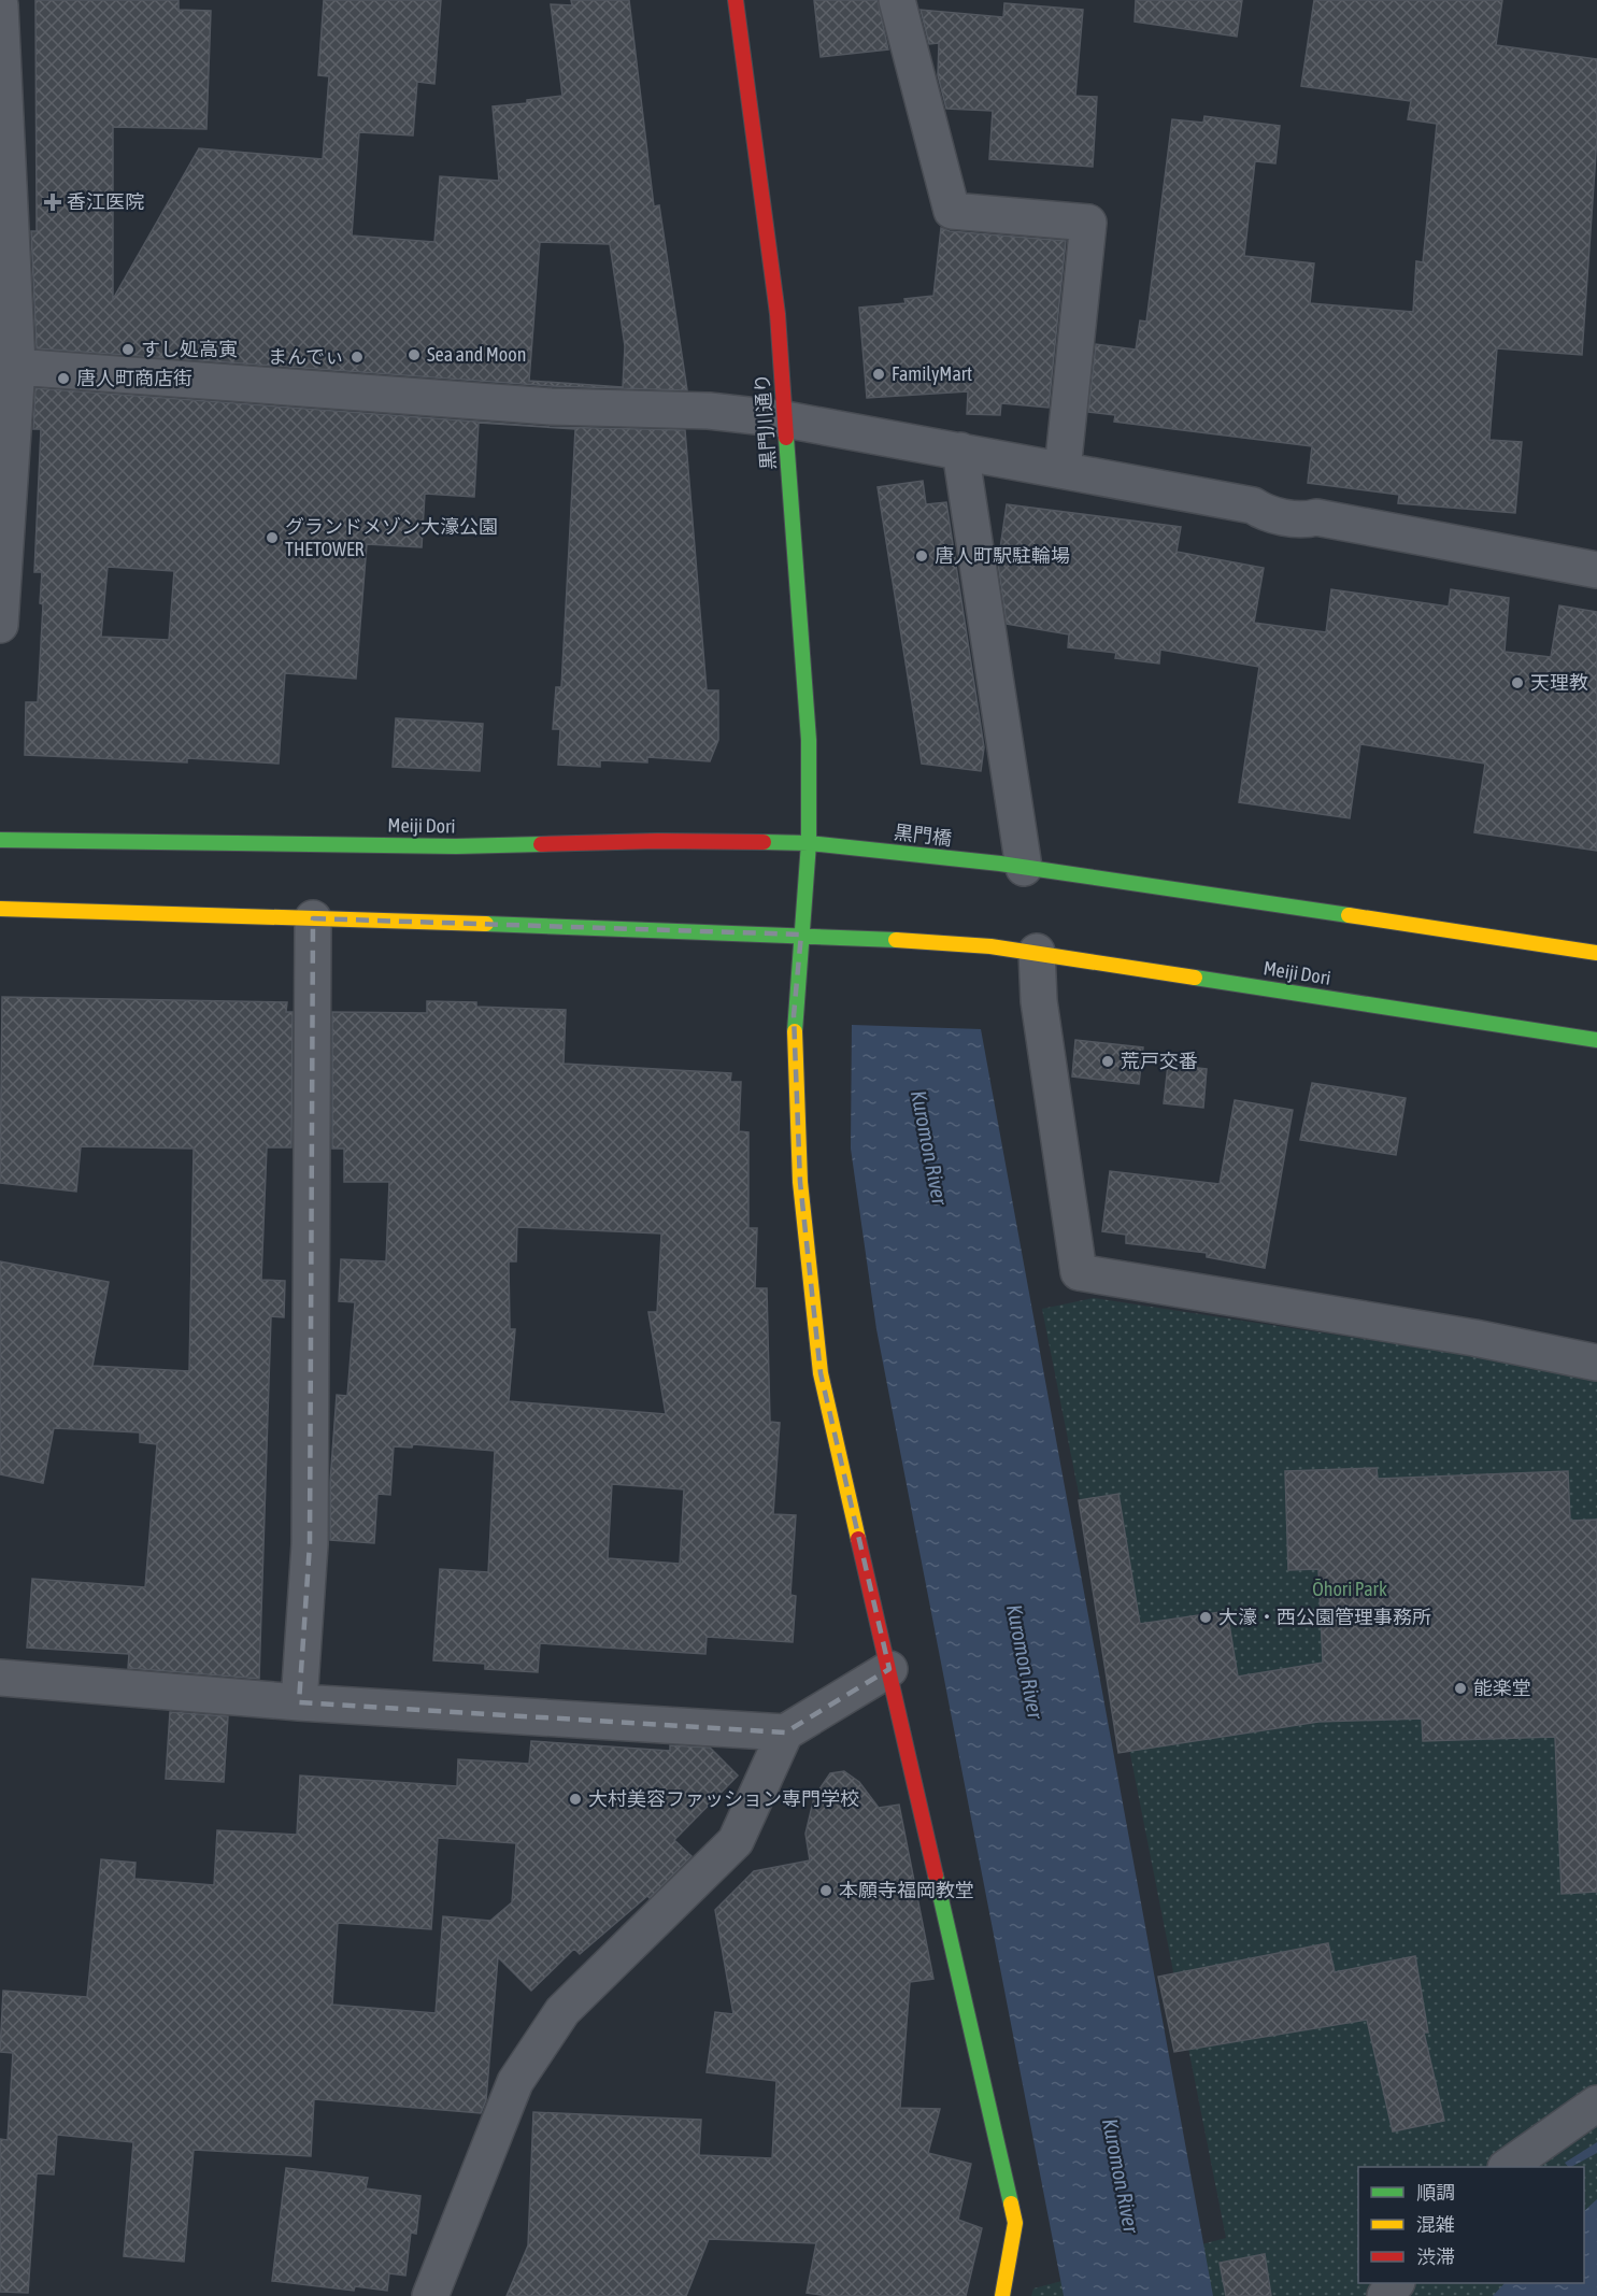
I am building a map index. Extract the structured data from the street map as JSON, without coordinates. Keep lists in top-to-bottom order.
{
  "streets": {
    "street": ["黒門川通り", "Meiji Dori", "黒門橋"]
  },
  "crossings": [
    ["黒門川通り", "Meiji Dori"],
    ["Meiji Dori", "黒門橋"]
  ],
  "water": ["Kuromon River"],
  "parks": ["Ōhori Park"],
  "places": {
    "health": ["香江医院"],
    "other": [
      "すし処高寅",
      "Sea and Moon",
      "まんでぃ",
      "FamilyMart",
      "唐人町商店街",
      "グランドメゾン大濠公園 THETOWER",
      "唐人町駅駐輪場",
      "天理教",
      "荒戸交番",
      "大濠・西公園管理事務所",
      "能楽堂",
      "大村美容ファッション専門学校",
      "本願寺福岡教堂"
    ]
  },
  "legend": ["順調", "混雑", "渋滞"]
}
